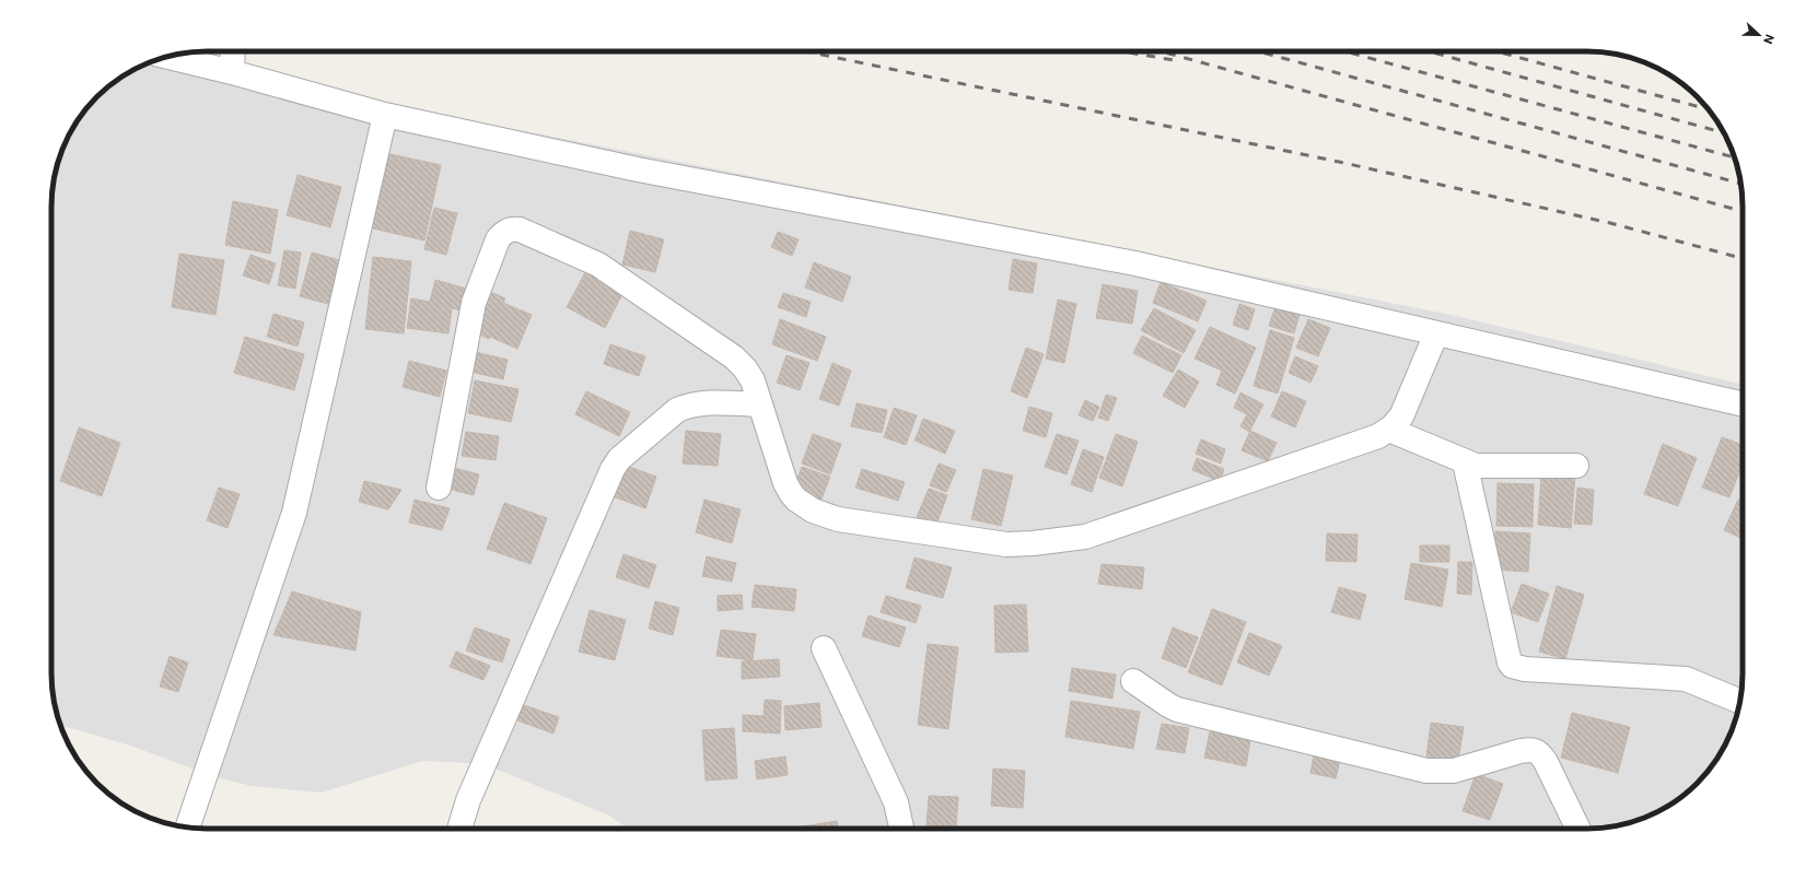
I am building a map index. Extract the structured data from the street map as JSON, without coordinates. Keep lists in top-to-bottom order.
{
  "north": "right"
}
